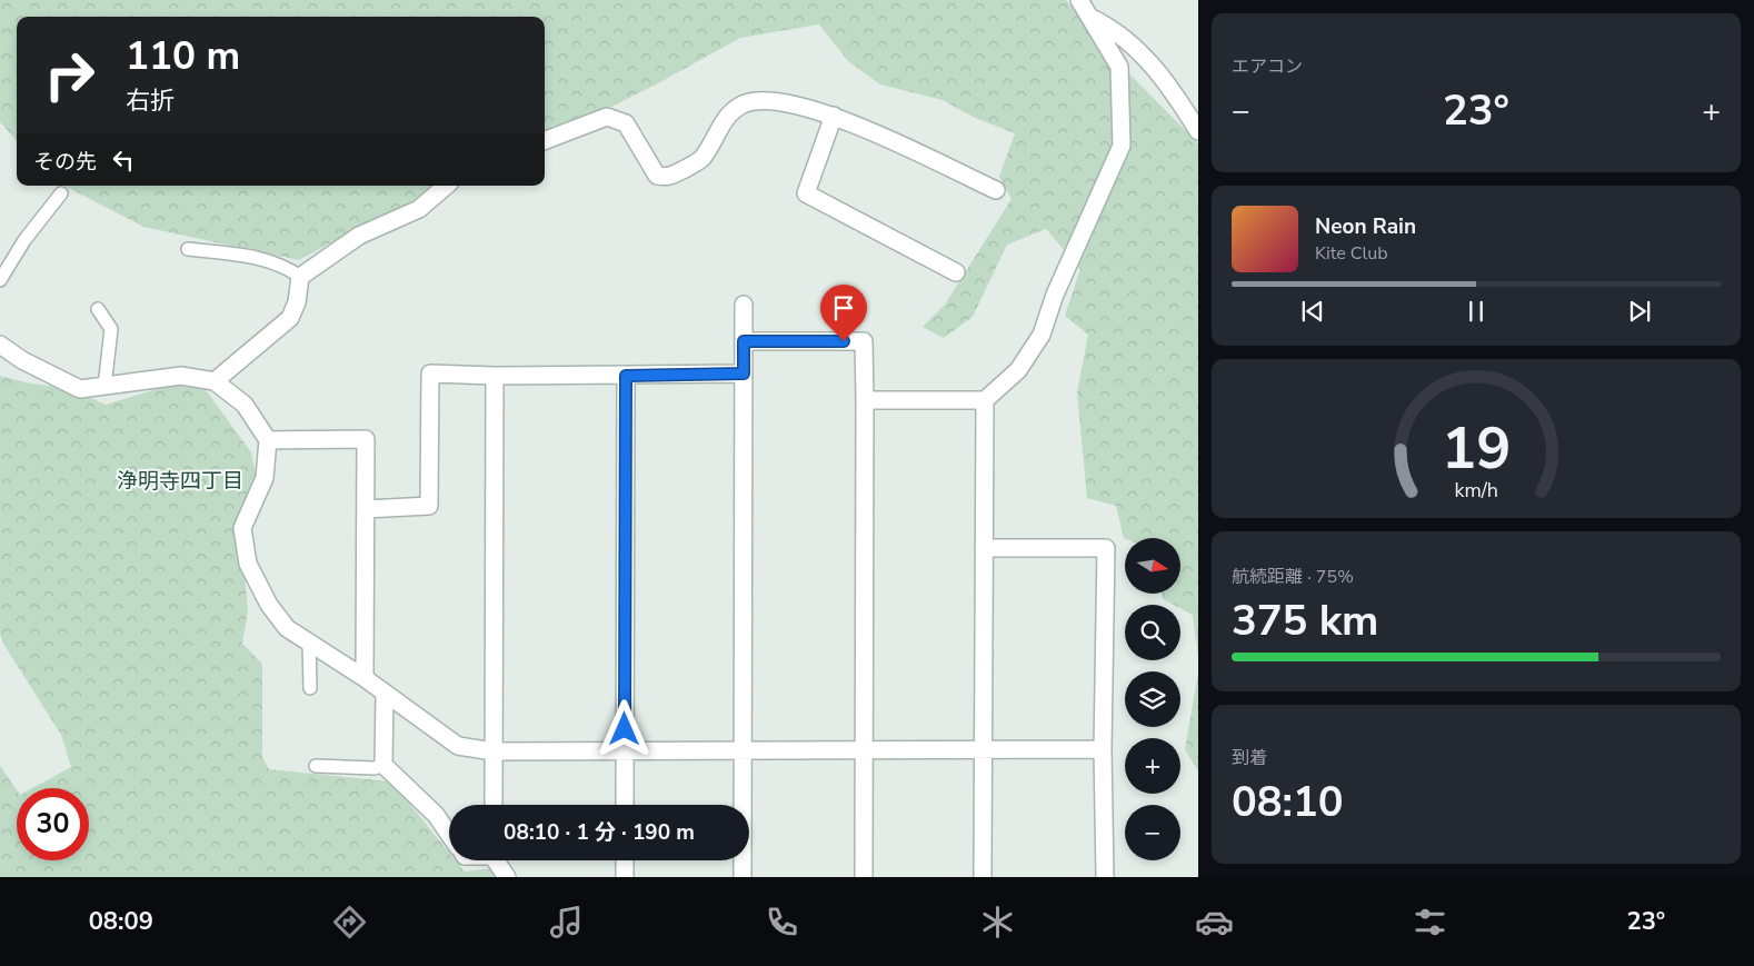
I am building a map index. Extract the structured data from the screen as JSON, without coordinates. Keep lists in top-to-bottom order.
{
  "districts": ["浄明寺四丁目"],
  "north": "right",
  "page": {
    "tile": [
      "エアコン",
      ["航続距離 · 75%", "375 km"],
      ["到着", "08:10"]
    ],
    "turn": ["110 m", "右折"],
    "heat": ["−", "23°", "+"],
    "then": "その先",
    "song": ["Neon Rain", "Kite Club"],
    "map_buttons": ["+", "−"],
    "limit": "30",
    "trip": "08:10 · 1 分 · 190 m",
    "tabs": ["08:09", "23°"],
    "gauge": ["19", "km/h"]
  }
}
